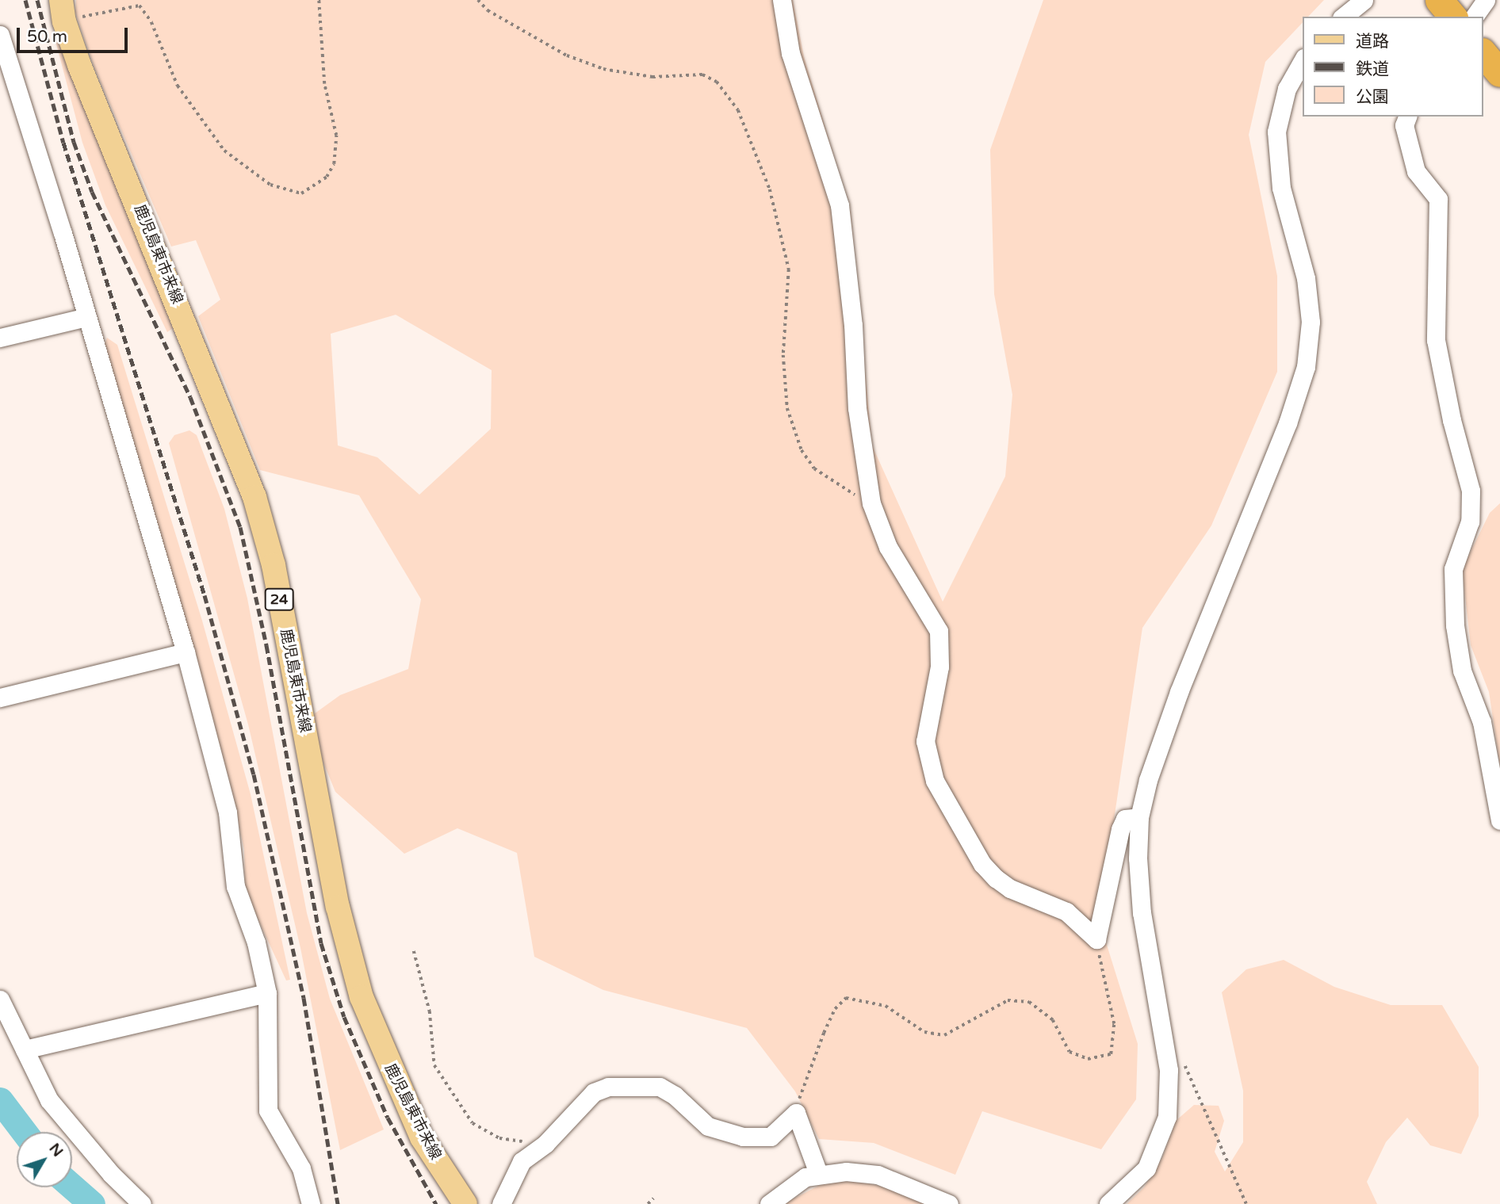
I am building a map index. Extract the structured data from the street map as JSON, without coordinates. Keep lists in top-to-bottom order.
{
  "streets": {
    "main road": ["鹿児島東市来線", "24"]
  },
  "legend": ["道路", "鉄道", "公園"],
  "scale_bar": "50 m",
  "north": "top right"
}
